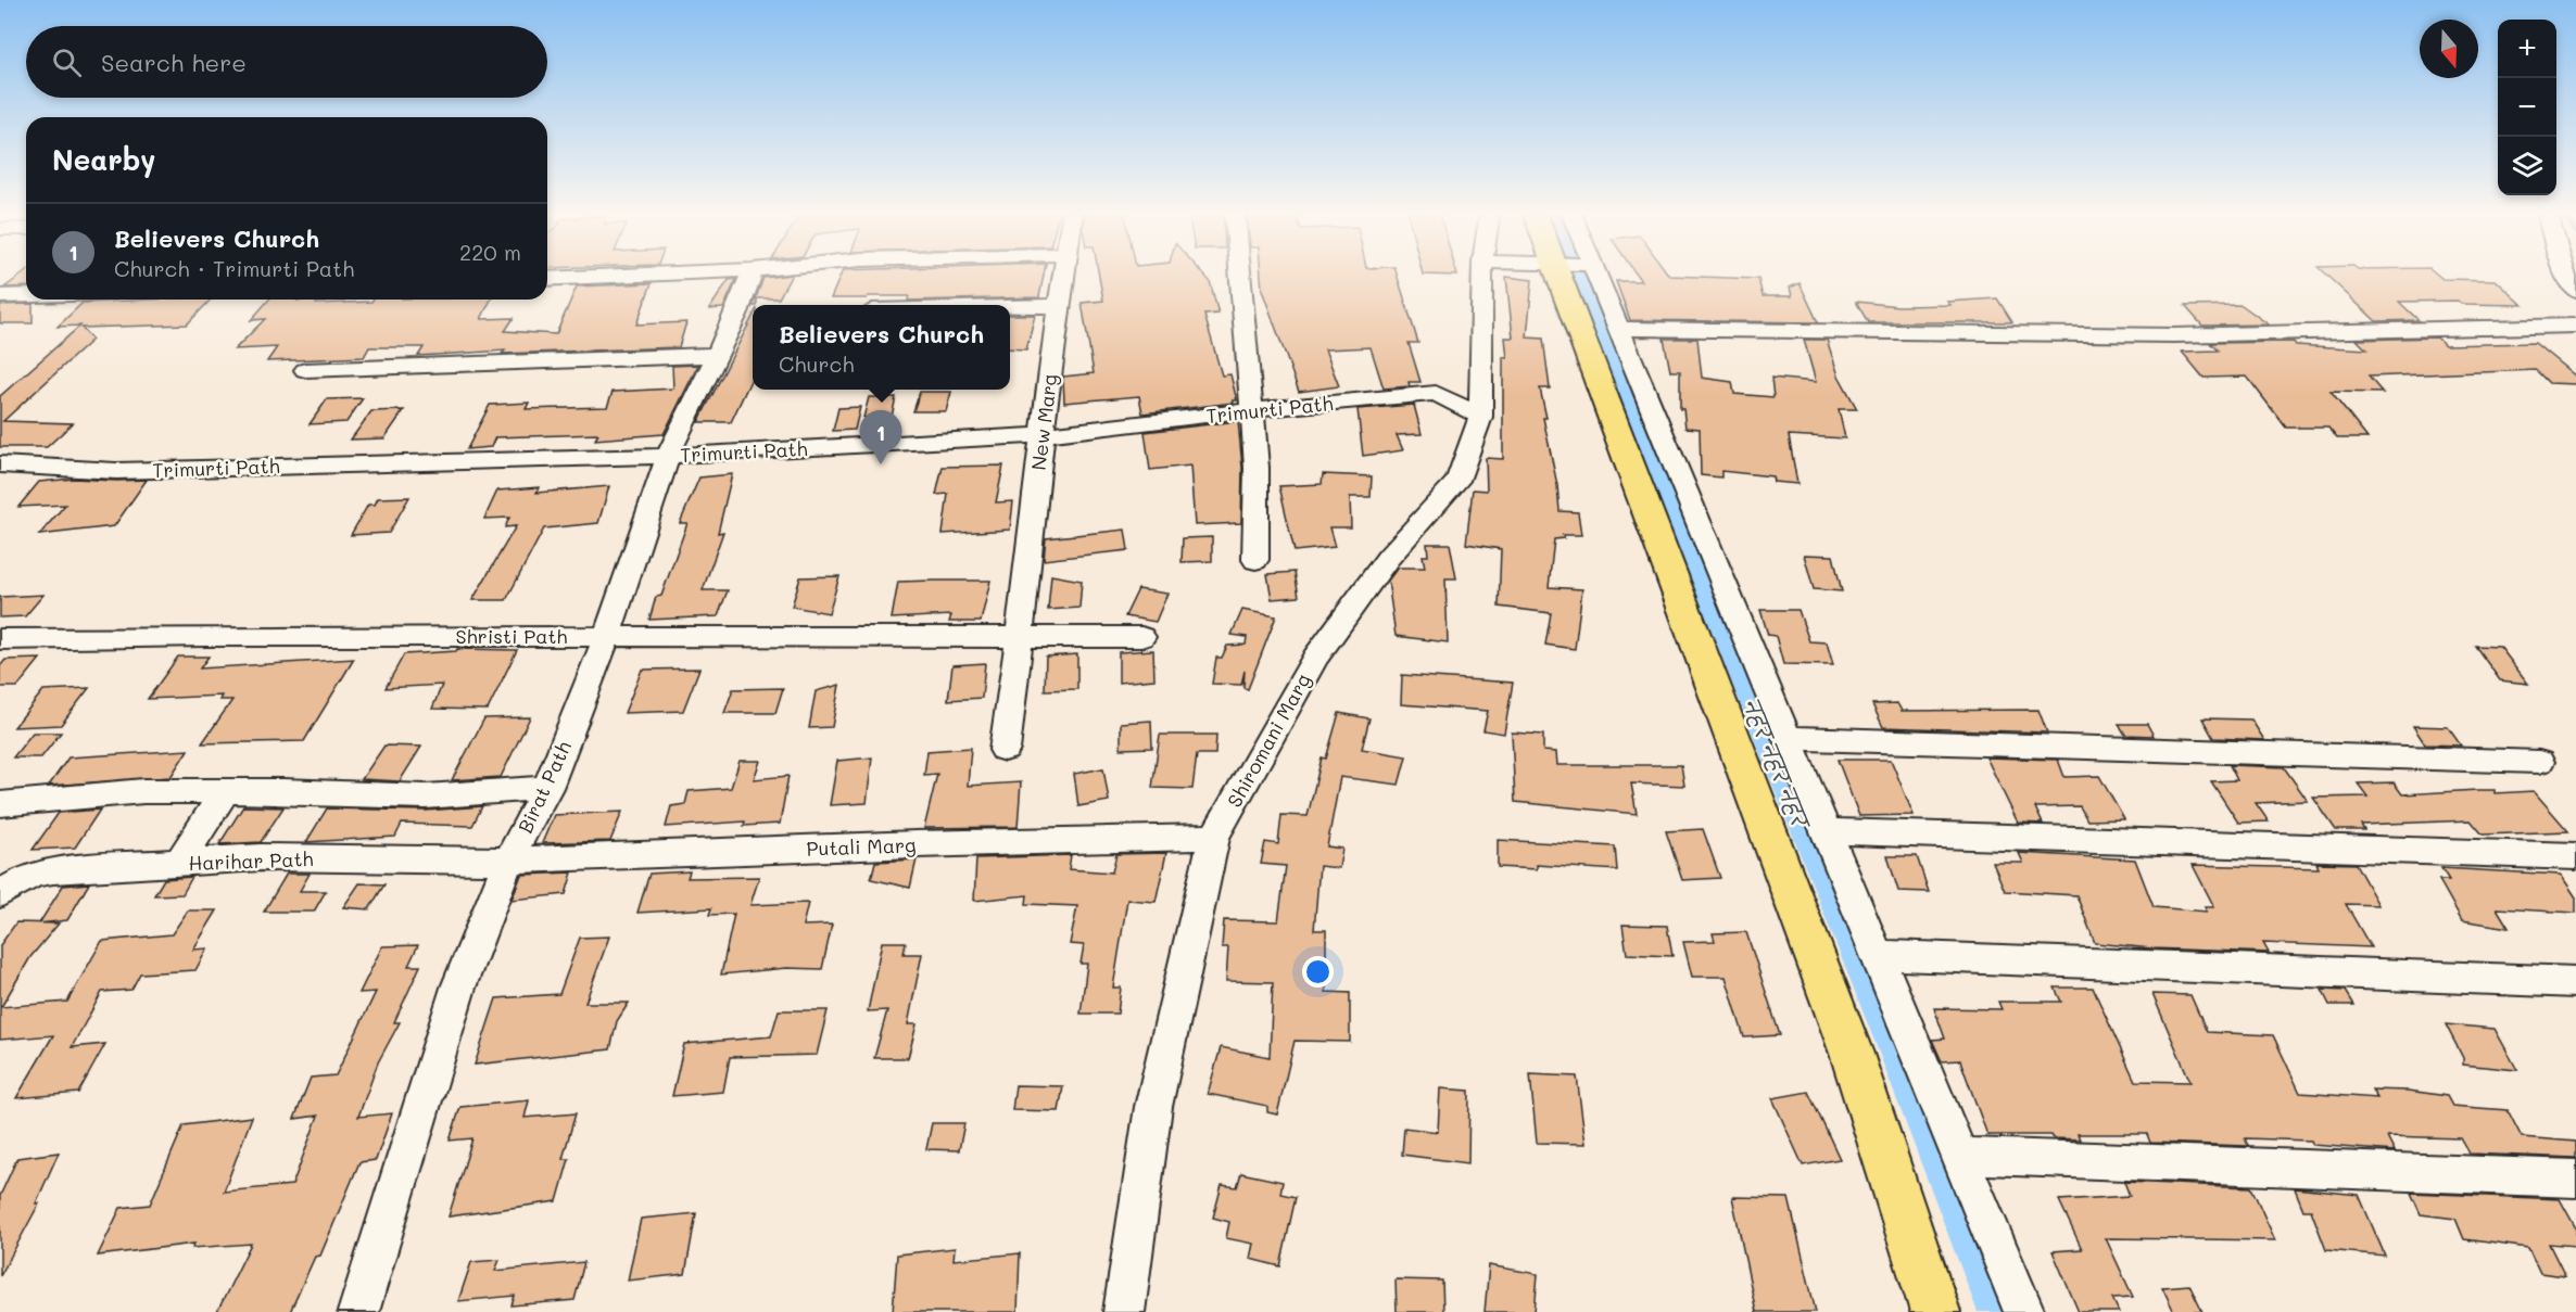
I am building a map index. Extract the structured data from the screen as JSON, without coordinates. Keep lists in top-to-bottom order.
{
  "streets": {
    "street": [
      "Trimurti Path",
      "New Marg",
      "Shristi Path",
      "Shiromani Marg",
      "Birat Path",
      "Putali Marg",
      "Harihar Path"
    ]
  },
  "crossings": [
    ["Trimurti Path", "New Marg"],
    ["Trimurti Path", "Birat Path"],
    ["New Marg", "Shristi Path"],
    ["Shristi Path", "Birat Path"],
    ["Shiromani Marg", "Putali Marg"],
    ["Birat Path", "Putali Marg"],
    ["Birat Path", "Harihar Path"],
    ["Putali Marg", "Harihar Path"]
  ],
  "water": ["नहर नहर नहर"],
  "north": "bottom",
  "page": {
    "map_buttons": ["+", "−"],
    "search": "Search here",
    "heading": "Nearby",
    "list": [
      {
        "mark": "1",
        "name": "Believers Church",
        "note": "Church · Trimurti Path",
        "value": "220 m"
      }
    ],
    "popup": ["Believers Church", "Church"],
    "pins": "1"
  }
}
